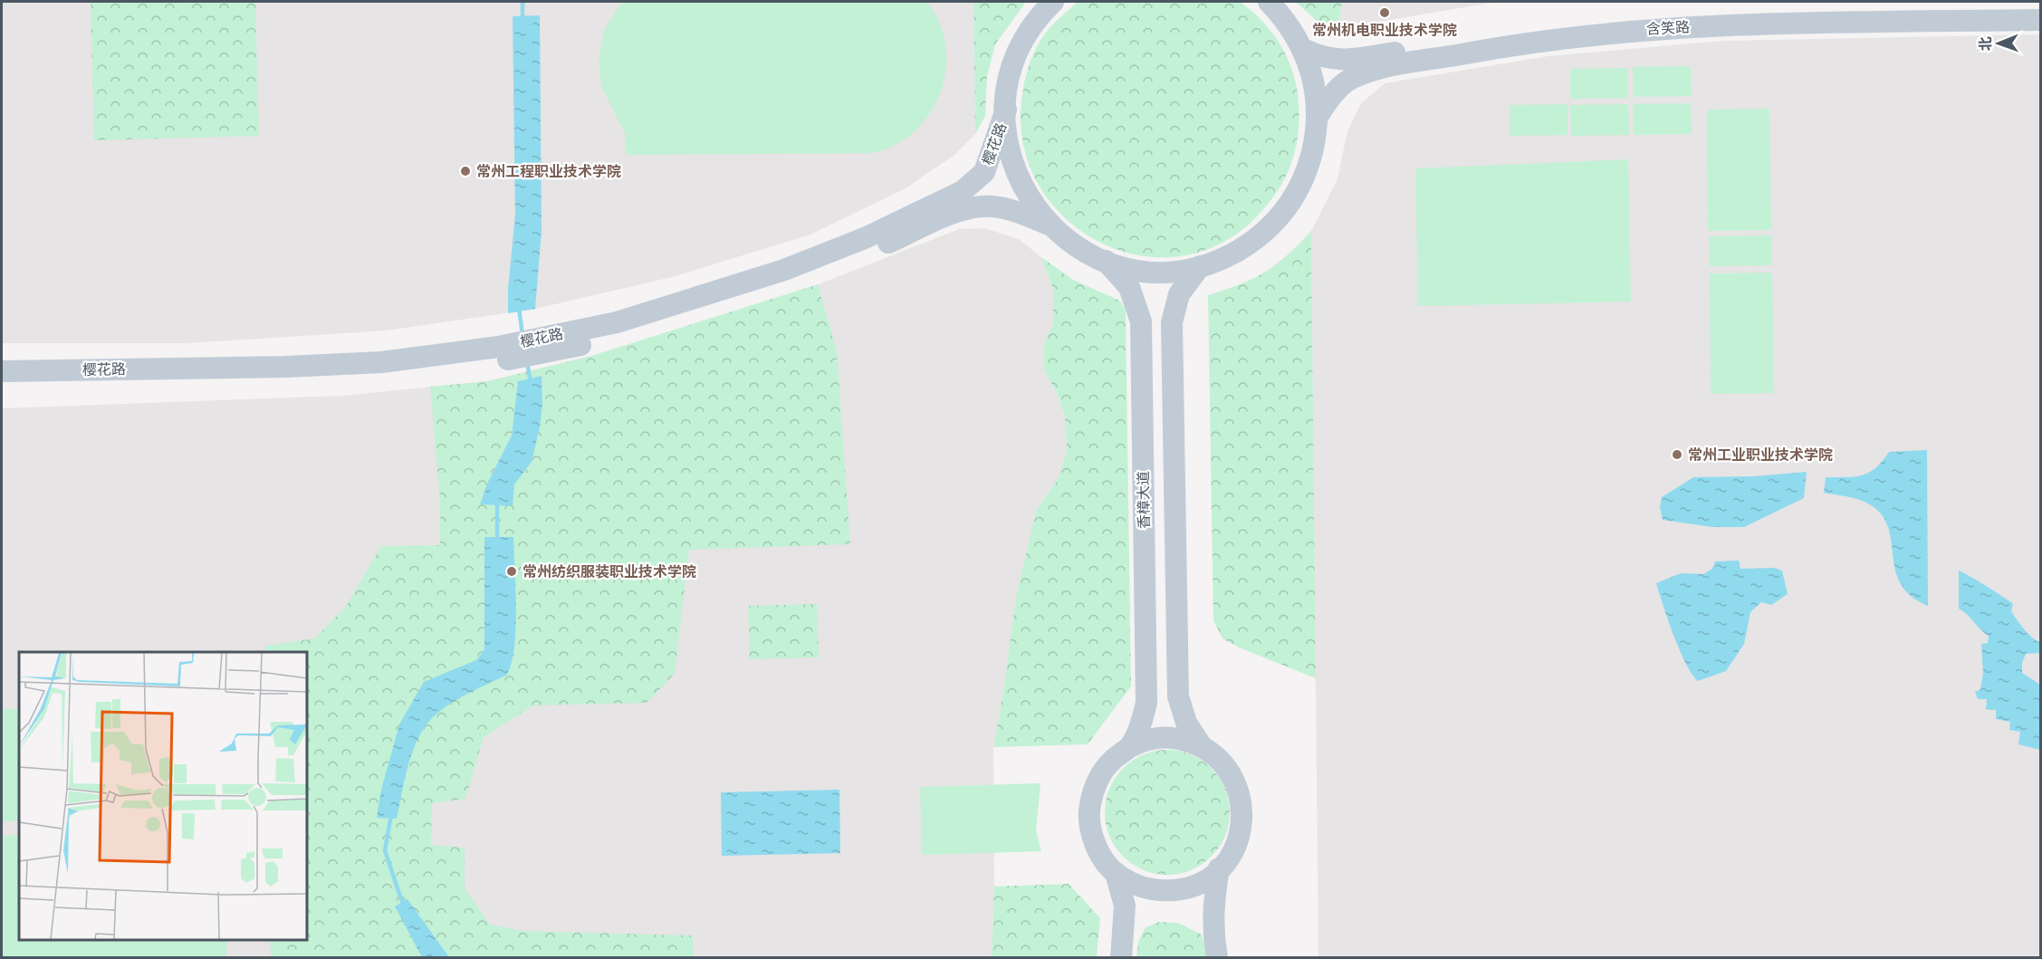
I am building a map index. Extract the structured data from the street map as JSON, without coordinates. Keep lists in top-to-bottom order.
{
  "streets": {
    "street": ["含笑路", "樱花路", "香樟大道"]
  },
  "places": [
    "常州机电职业技术学院",
    "常州工程职业技术学院",
    "常州工业职业技术学院",
    "常州纺织服装职业技术学院"
  ],
  "north": "left"
}
